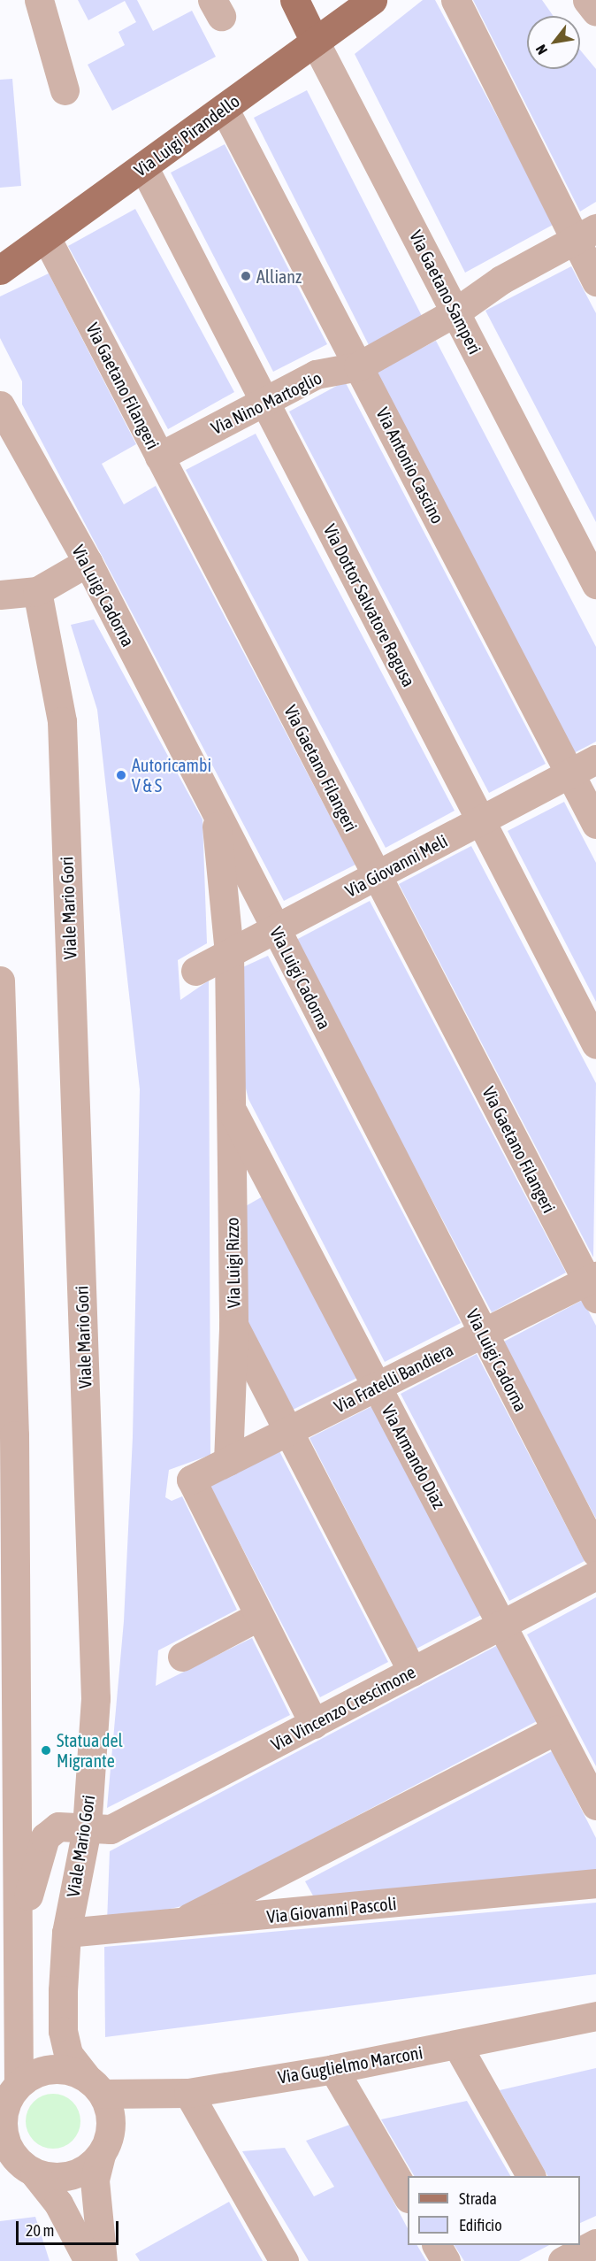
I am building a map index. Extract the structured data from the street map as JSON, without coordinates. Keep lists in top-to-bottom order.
{
  "streets": {
    "main road": ["Via Luigi Pirandello", "Via Gaetano Samperi"],
    "street": [
      "Via Gaetano Filangeri",
      "Via Nino Martoglio",
      "Via Antonio Cascino",
      "Via Luigi Cadorna",
      "Via Dottor Salvatore Ragusa",
      "Via Giovanni Meli",
      "Viale Mario Gori",
      "Via Luigi Rizzo",
      "Via Fratelli Bandiera",
      "Via Armando Diaz",
      "Via Vincenzo Crescimone",
      "Via Giovanni Pascoli",
      "Via Guglielmo Marconi"
    ]
  },
  "crossings": [
    ["Via Luigi Pirandello", "Via Gaetano Samperi"],
    ["Via Luigi Pirandello", "Via Gaetano Filangeri"],
    ["Via Luigi Pirandello", "Via Antonio Cascino"],
    ["Via Luigi Pirandello", "Via Dottor Salvatore Ragusa"],
    ["Via Gaetano Samperi", "Via Nino Martoglio"],
    ["Via Gaetano Filangeri", "Via Nino Martoglio"],
    ["Via Gaetano Filangeri", "Via Giovanni Meli"],
    ["Via Gaetano Filangeri", "Via Fratelli Bandiera"],
    ["Via Nino Martoglio", "Via Antonio Cascino"],
    ["Via Nino Martoglio", "Via Dottor Salvatore Ragusa"],
    ["Via Antonio Cascino", "Via Giovanni Meli"],
    ["Via Luigi Cadorna", "Via Giovanni Meli"],
    ["Via Luigi Cadorna", "Via Luigi Rizzo"],
    ["Via Luigi Cadorna", "Via Fratelli Bandiera"],
    ["Via Dottor Salvatore Ragusa", "Via Giovanni Meli"],
    ["Via Giovanni Meli", "Via Luigi Rizzo"],
    ["Viale Mario Gori", "Via Vincenzo Crescimone"],
    ["Viale Mario Gori", "Via Giovanni Pascoli"],
    ["Viale Mario Gori", "Via Guglielmo Marconi"],
    ["Via Luigi Rizzo", "Via Fratelli Bandiera"],
    ["Via Luigi Rizzo", "Via Armando Diaz"],
    ["Via Luigi Rizzo", "Via Vincenzo Crescimone"],
    ["Via Fratelli Bandiera", "Via Armando Diaz"],
    ["Via Armando Diaz", "Via Vincenzo Crescimone"]
  ],
  "places": ["Allianz", "Autoricambi V & S", "Statua del Migrante"],
  "legend": ["Strada", "Edificio"],
  "scale_bar": "20 m",
  "north": "bottom left"
}
